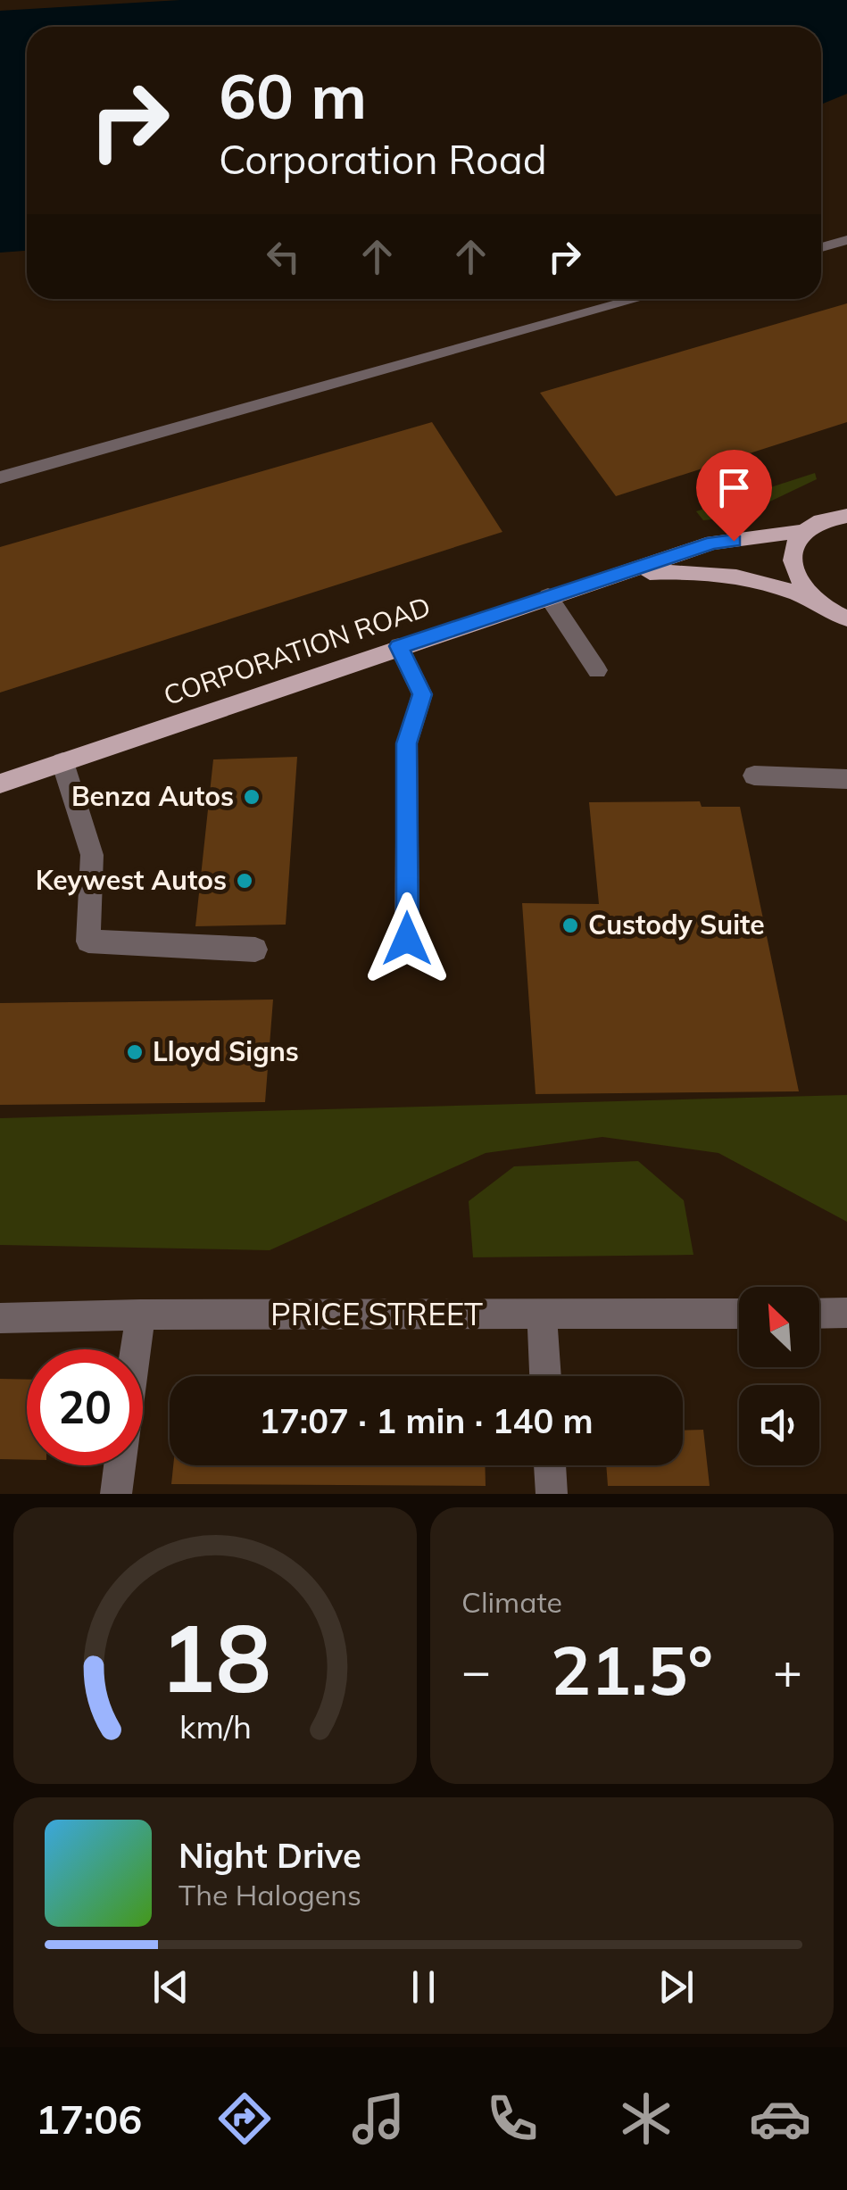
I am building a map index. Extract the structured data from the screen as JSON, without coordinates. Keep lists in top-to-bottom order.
{
  "streets": {
    "main road": ["CORPORATION ROAD"],
    "street": ["PRICE STREET"]
  },
  "places": [
    "Benza Autos",
    "Keywest Autos",
    "Custody Suite",
    "Lloyd Signs"
  ],
  "north": "top left",
  "page": {
    "turn": ["60 m", "Corporation Road"],
    "limit": "20",
    "trip": "17:07 · 1 min · 140 m",
    "tile": "Climate",
    "heat": ["−", "21.5°", "+"],
    "song": ["Night Drive", "The Halogens"],
    "tabs": "17:06",
    "gauge": ["18", "km/h"]
  }
}
